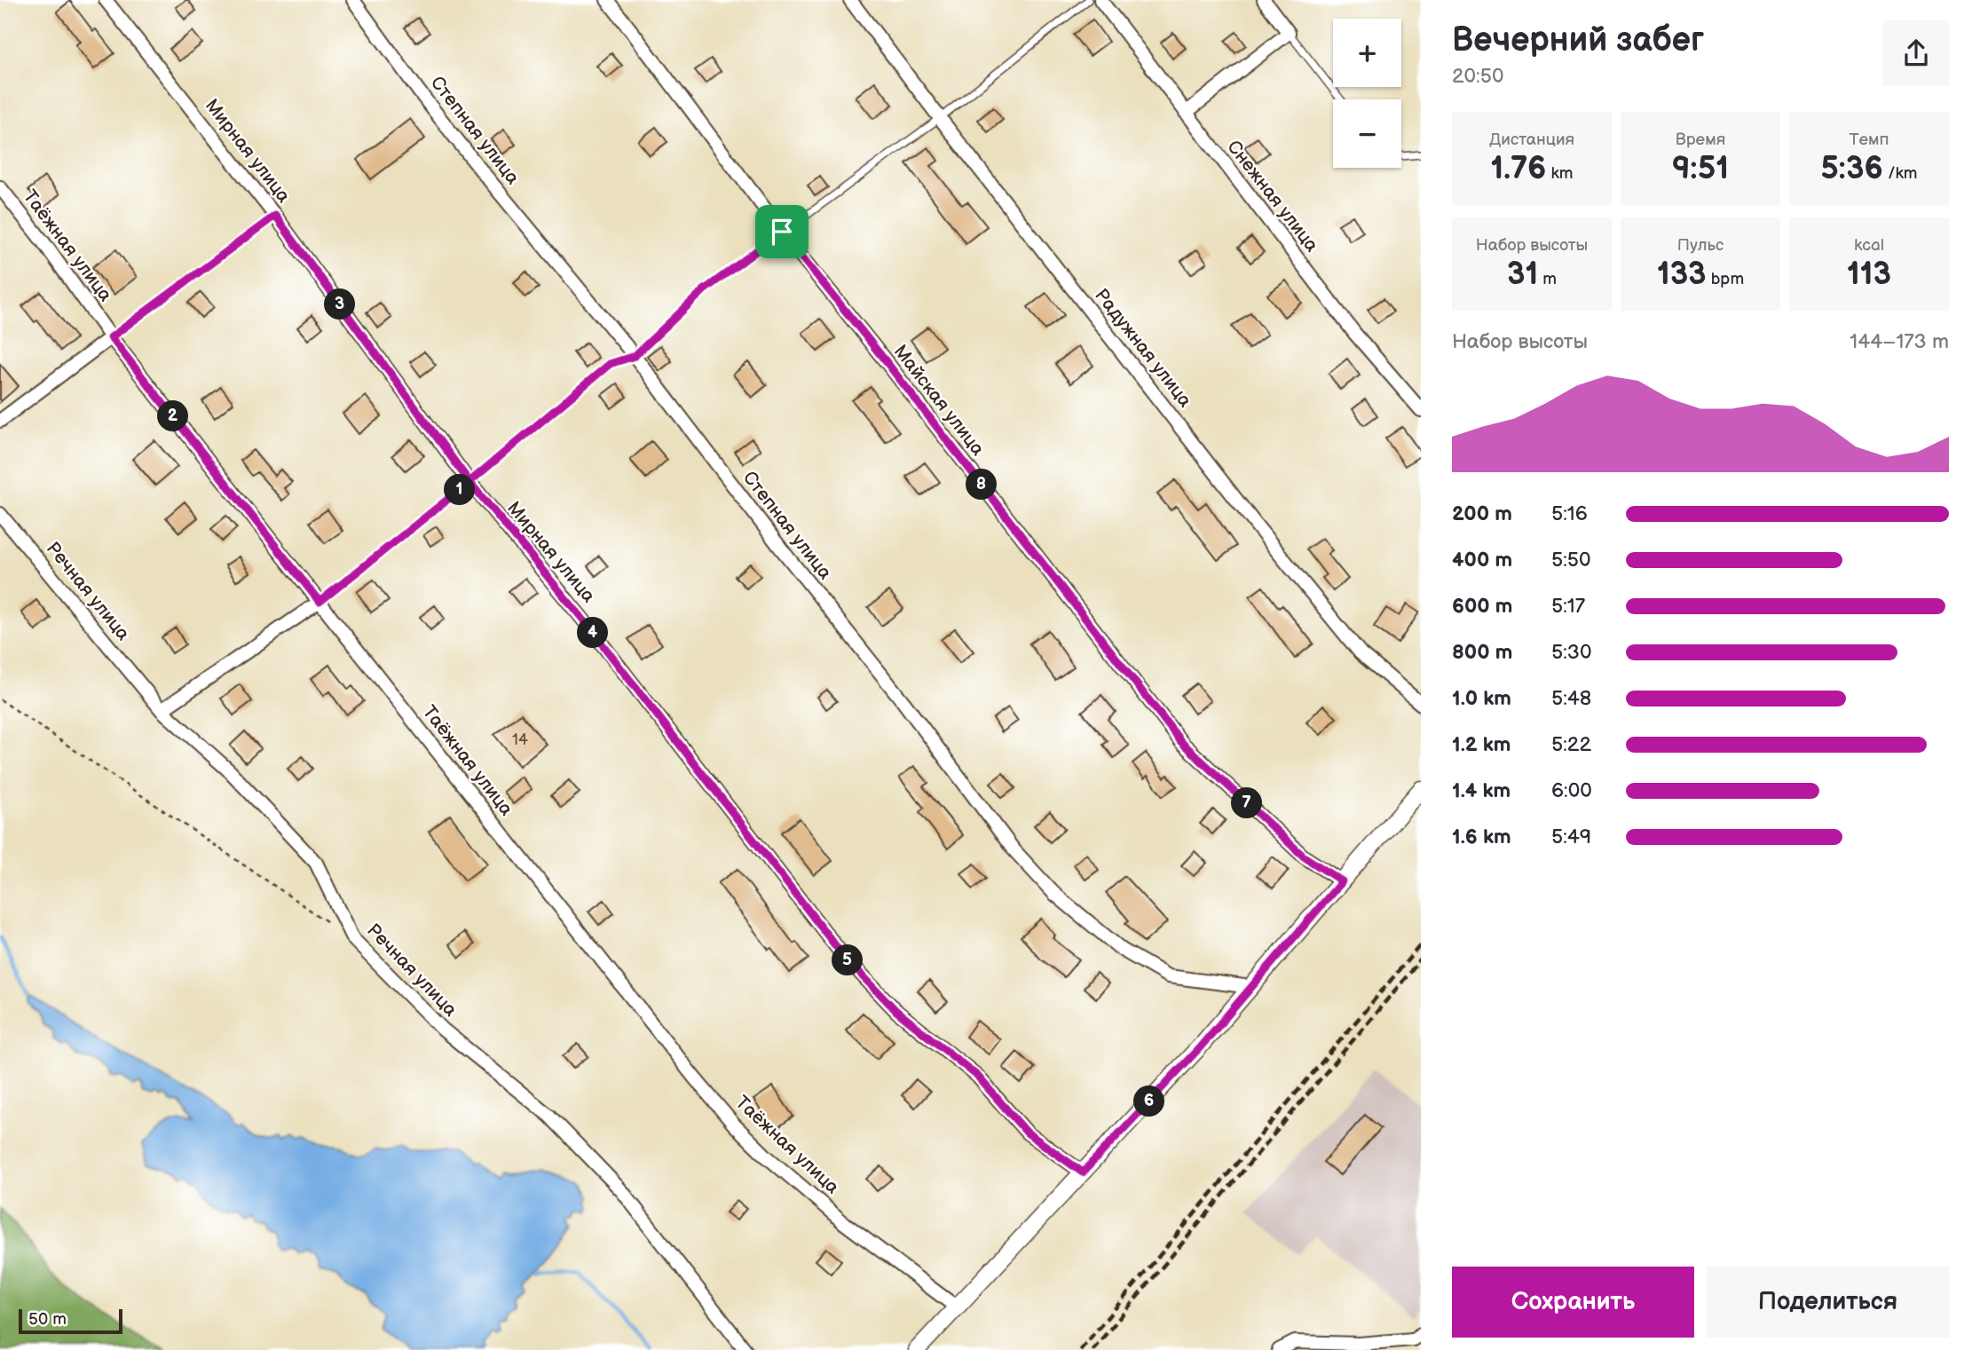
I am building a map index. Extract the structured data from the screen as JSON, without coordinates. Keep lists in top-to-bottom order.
{
  "streets": {
    "street": [
      "Степная улица",
      "Мирная улица",
      "Снежная улица",
      "Таёжная улица",
      "Радужная улица",
      "Майская улица",
      "Речная улица"
    ]
  },
  "house_numbers": ["14"],
  "scale_bar": "50 m",
  "page": {
    "heading": ["Вечерний забег", "20:50"],
    "map_buttons": ["+", "−"],
    "stats": [
      ["Дистанция", "1.76 km"],
      ["Время", "9:51"],
      ["Темп", "5:36 /km"],
      ["Набор высоты", "31 m"],
      ["Пульс", "133 bpm"],
      ["kcal", "113"]
    ],
    "pins": [
      "3",
      "2",
      "8",
      "1",
      "4",
      "7",
      "5",
      "6"
    ],
    "chart": ["Набор высоты", "144–173 m"],
    "list": [
      {
        "name": "200 m",
        "note": "5:16"
      },
      {
        "name": "400 m",
        "note": "5:50"
      },
      {
        "name": "600 m",
        "note": "5:17"
      },
      {
        "name": "800 m",
        "note": "5:30"
      },
      {
        "name": "1.0 km",
        "note": "5:48"
      },
      {
        "name": "1.2 km",
        "note": "5:22"
      },
      {
        "name": "1.4 km",
        "note": "6:00"
      },
      {
        "name": "1.6 km",
        "note": "5:49"
      }
    ],
    "buttons": ["Сохранить", "Поделиться"],
    "scale": "50 m"
  }
}
